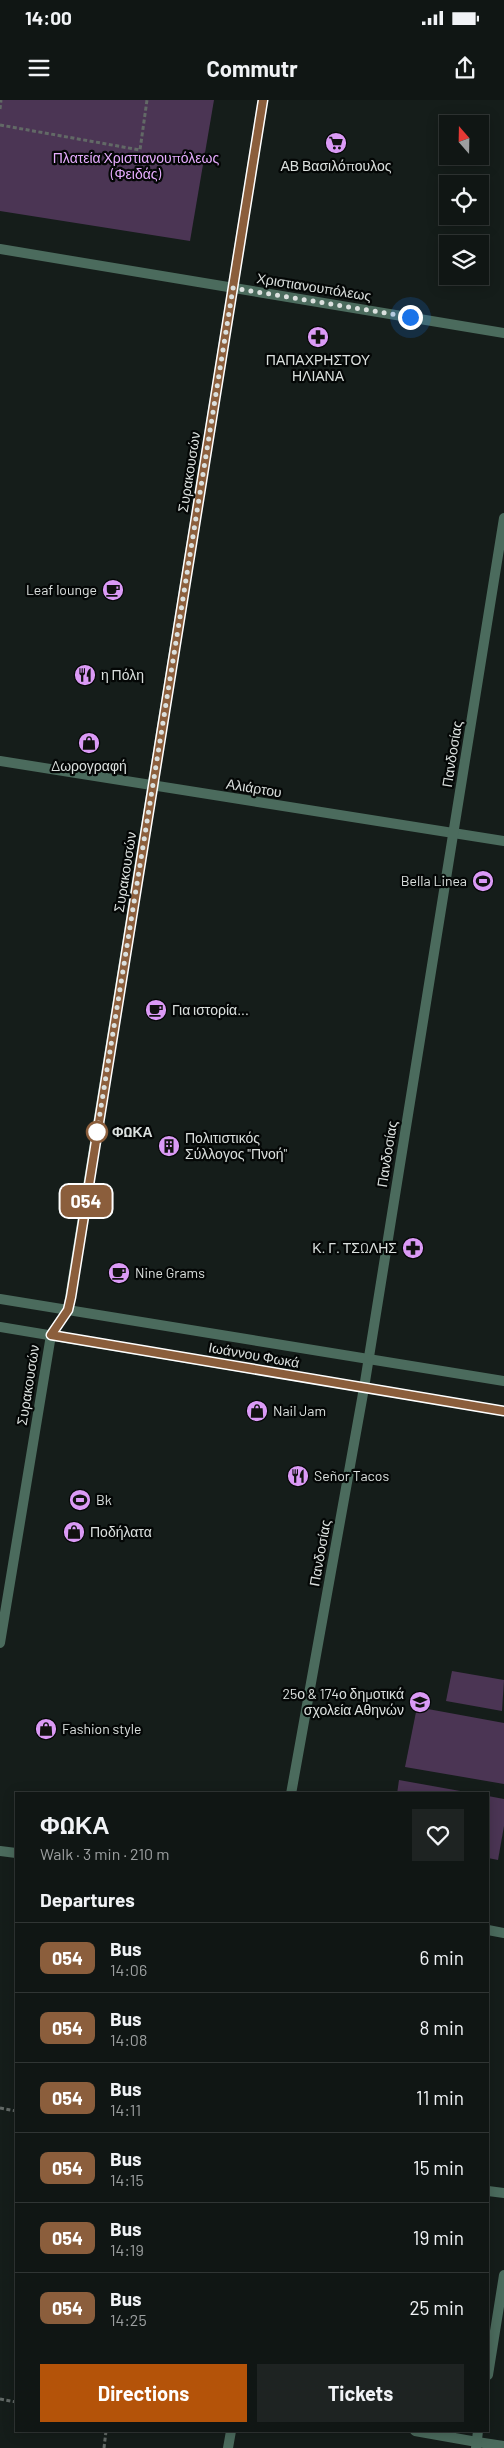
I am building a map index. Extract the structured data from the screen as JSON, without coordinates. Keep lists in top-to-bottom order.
{
  "streets": {
    "street": [
      "Χριστιανουπόλεως",
      "Συρακουσών",
      "Πανδοσίας",
      "Αλιάρτου",
      "Ιωάννου Φωκά"
    ]
  },
  "crossings": [
    ["Χριστιανουπόλεως", "Συρακουσών"],
    ["Συρακουσών", "Αλιάρτου"],
    ["Συρακουσών", "Ιωάννου Φωκά"],
    ["Πανδοσίας", "Αλιάρτου"],
    ["Πανδοσίας", "Ιωάννου Φωκά"]
  ],
  "parks": ["Πλατεία Χριστιανουπόλεως (Φειδάς)"],
  "places": {
    "supermarket": ["ΑΒ Βασιλόπουλος"],
    "pharmacy": ["ΠΑΠΑΧΡΗΣΤΟΥ ΗΛΙΑΝΑ", "Κ. Γ. ΤΣΩΛΗΣ"],
    "cafe": ["Leaf lounge", "Για ιστορία...", "Nine Grams"],
    "restaurant": ["η Πόλη", "Señor Tacos"],
    "shop": [
      "Δωρογραφή",
      "Nail Jam",
      "Ποδήλατα",
      "Fashion style"
    ],
    "sports": ["Bella Linea", "Bk"],
    "other": ["ΦΩΚΑ"],
    "building": ["Πολιτιστικός Σύλλογος \"Πνοή\""],
    "school or university": ["25ο & 174ο δημοτικά σχολεία Αθηνών"]
  },
  "lines": ["bus line 054"],
  "north": "top",
  "page": {
    "status": "14:00",
    "header": "Commutr",
    "on_map": "054",
    "heading": [
      ["ΦΩΚΑ", "Walk · 3 min · 210 m"],
      "Departures"
    ],
    "list": [
      {
        "mark": "054",
        "name": "Bus",
        "note": "14:06",
        "value": "6 min"
      },
      {
        "mark": "054",
        "name": "Bus",
        "note": "14:08",
        "value": "8 min"
      },
      {
        "mark": "054",
        "name": "Bus",
        "note": "14:11",
        "value": "11 min"
      },
      {
        "mark": "054",
        "name": "Bus",
        "note": "14:15",
        "value": "15 min"
      },
      {
        "mark": "054",
        "name": "Bus",
        "note": "14:19",
        "value": "19 min"
      },
      {
        "mark": "054",
        "name": "Bus",
        "note": "14:25",
        "value": "25 min"
      }
    ],
    "buttons": ["Directions", "Tickets"]
  }
}
